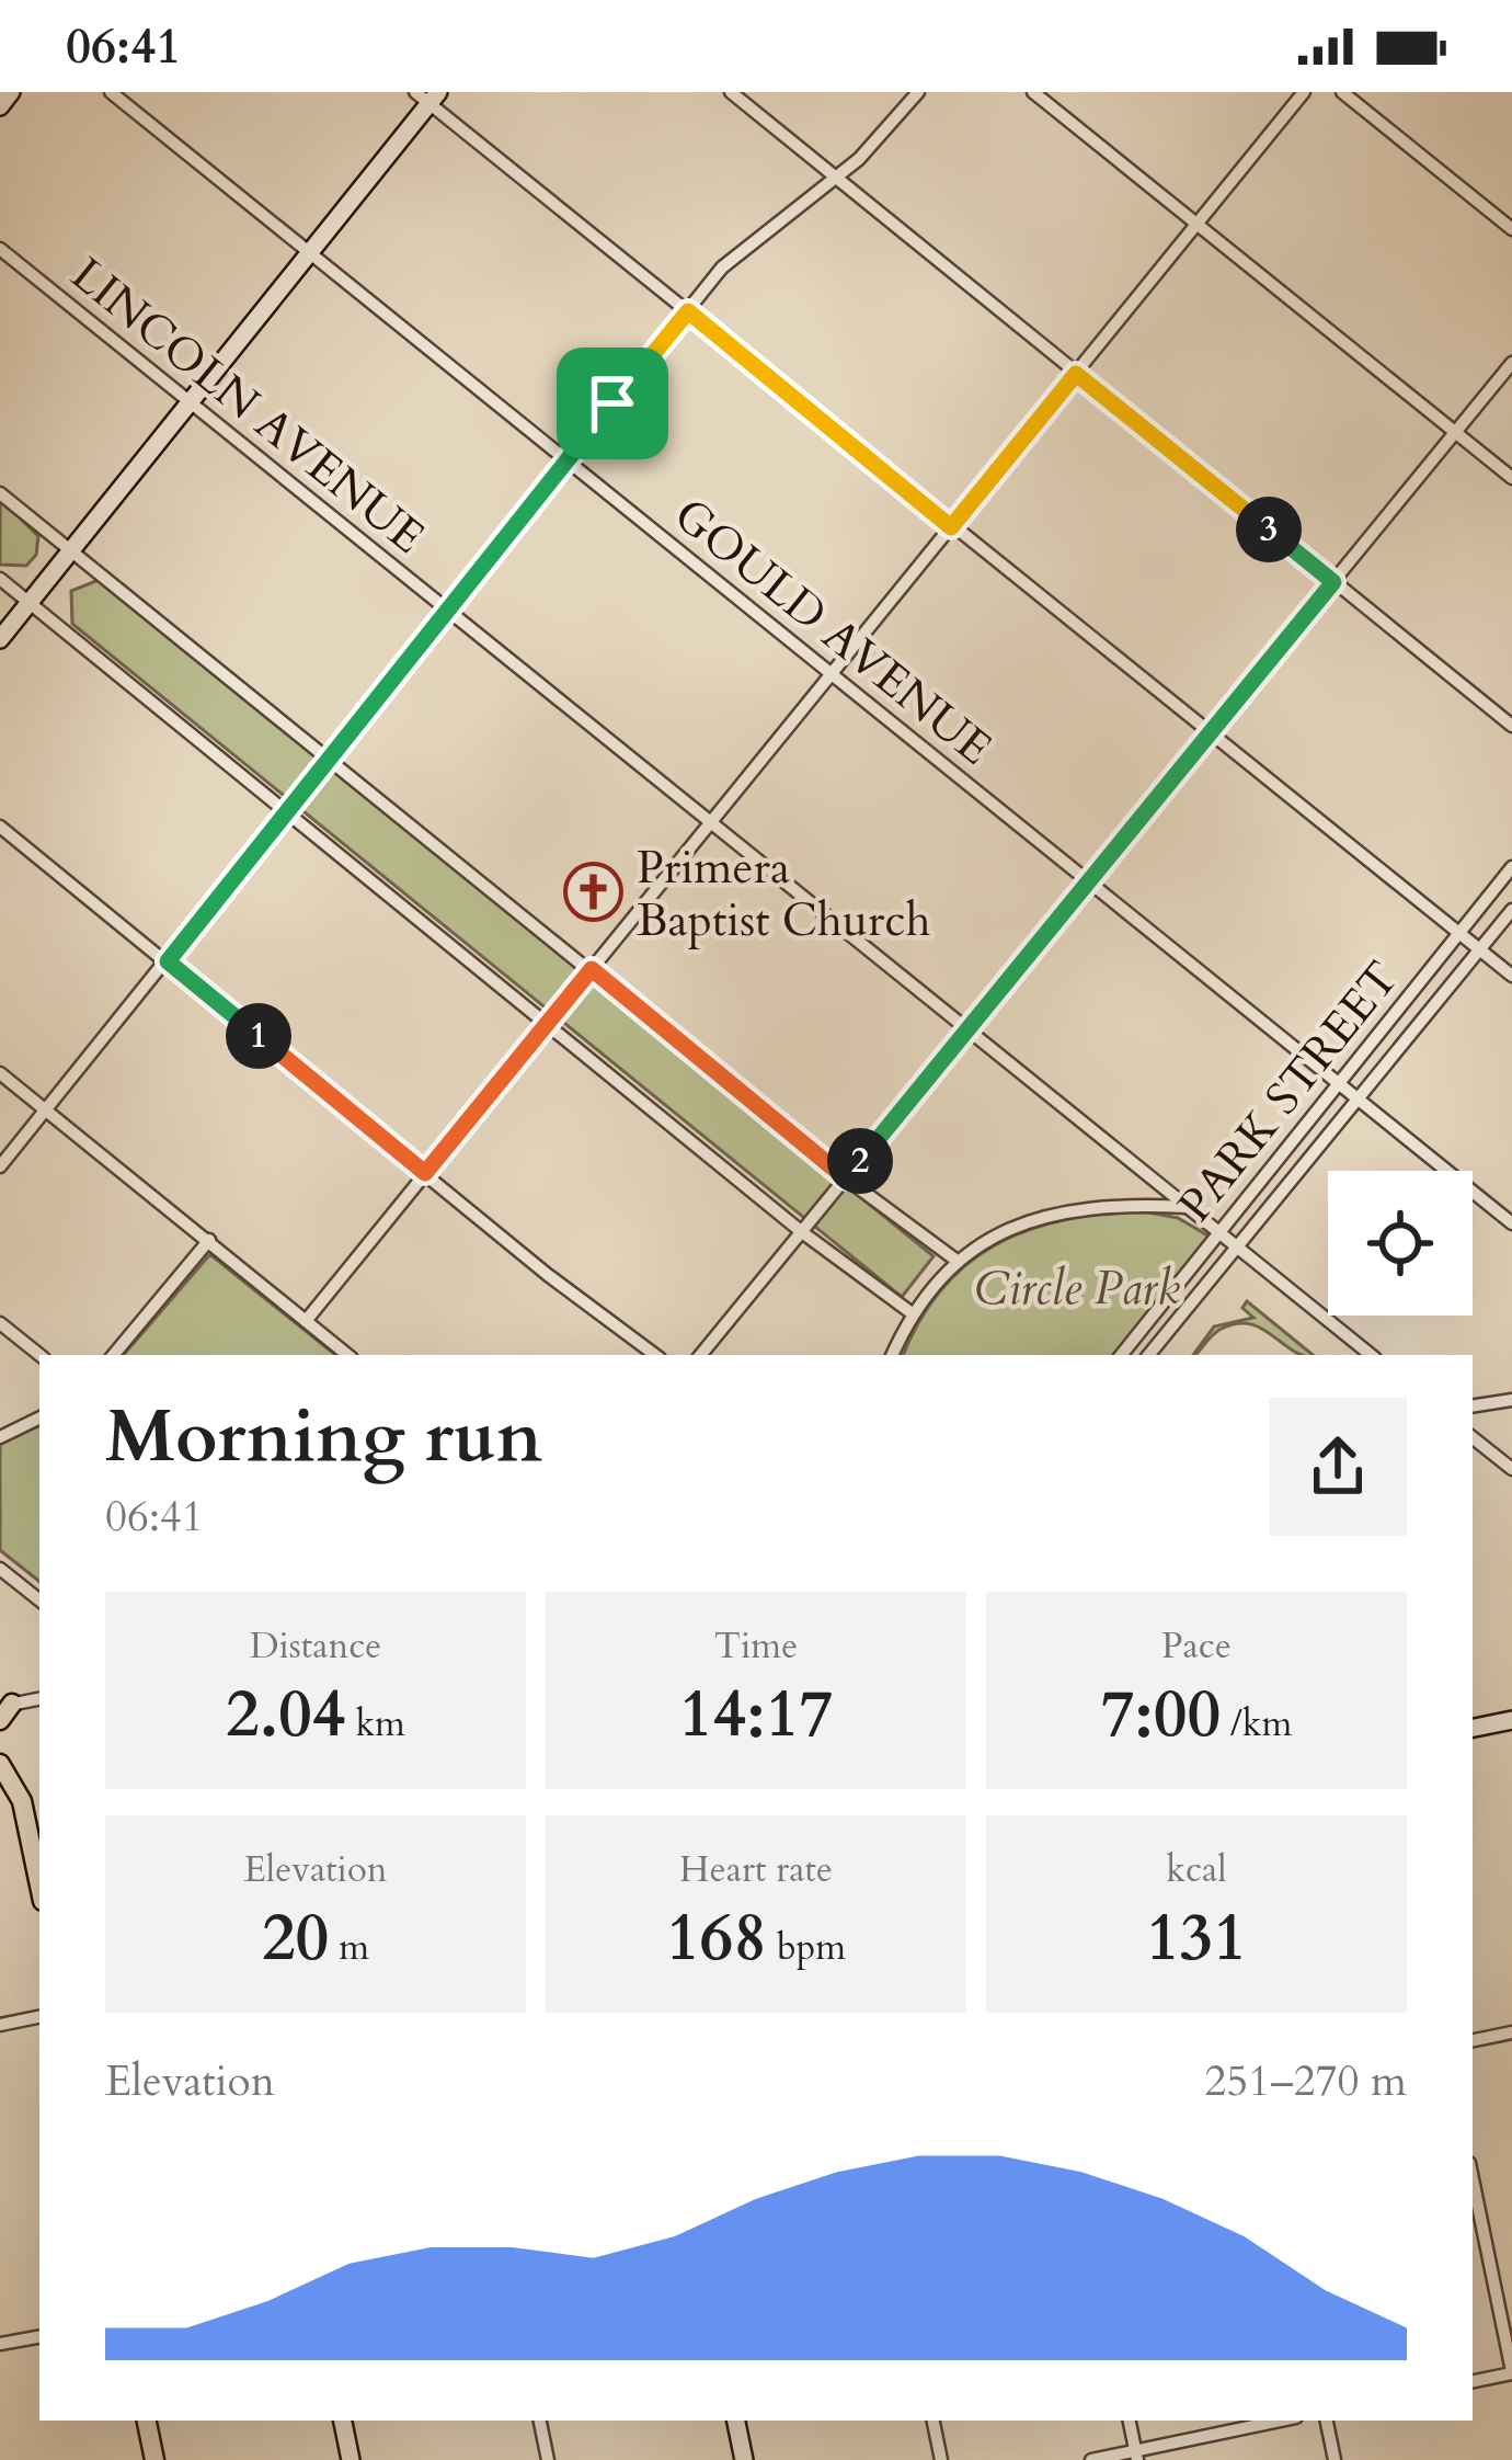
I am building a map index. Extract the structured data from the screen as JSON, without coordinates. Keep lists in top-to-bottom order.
{
  "streets": {
    "street": ["LINCOLN AVENUE", "GOULD AVENUE", "PARK STREET"]
  },
  "crossings": [
    ["LINCOLN AVENUE", "PARK STREET"],
    ["GOULD AVENUE", "PARK STREET"]
  ],
  "parks": ["Circle Park"],
  "places": {
    "church": ["Primera Baptist Church"]
  },
  "page": {
    "status": "06:41",
    "pins": ["3", "1", "2"],
    "heading": ["Morning run", "06:41"],
    "stats": [
      ["Distance", "2.04 km"],
      ["Time", "14:17"],
      ["Pace", "7:00 /km"],
      ["Elevation", "20 m"],
      ["Heart rate", "168 bpm"],
      ["kcal", "131"]
    ],
    "chart": ["Elevation", "251–270 m"]
  }
}
